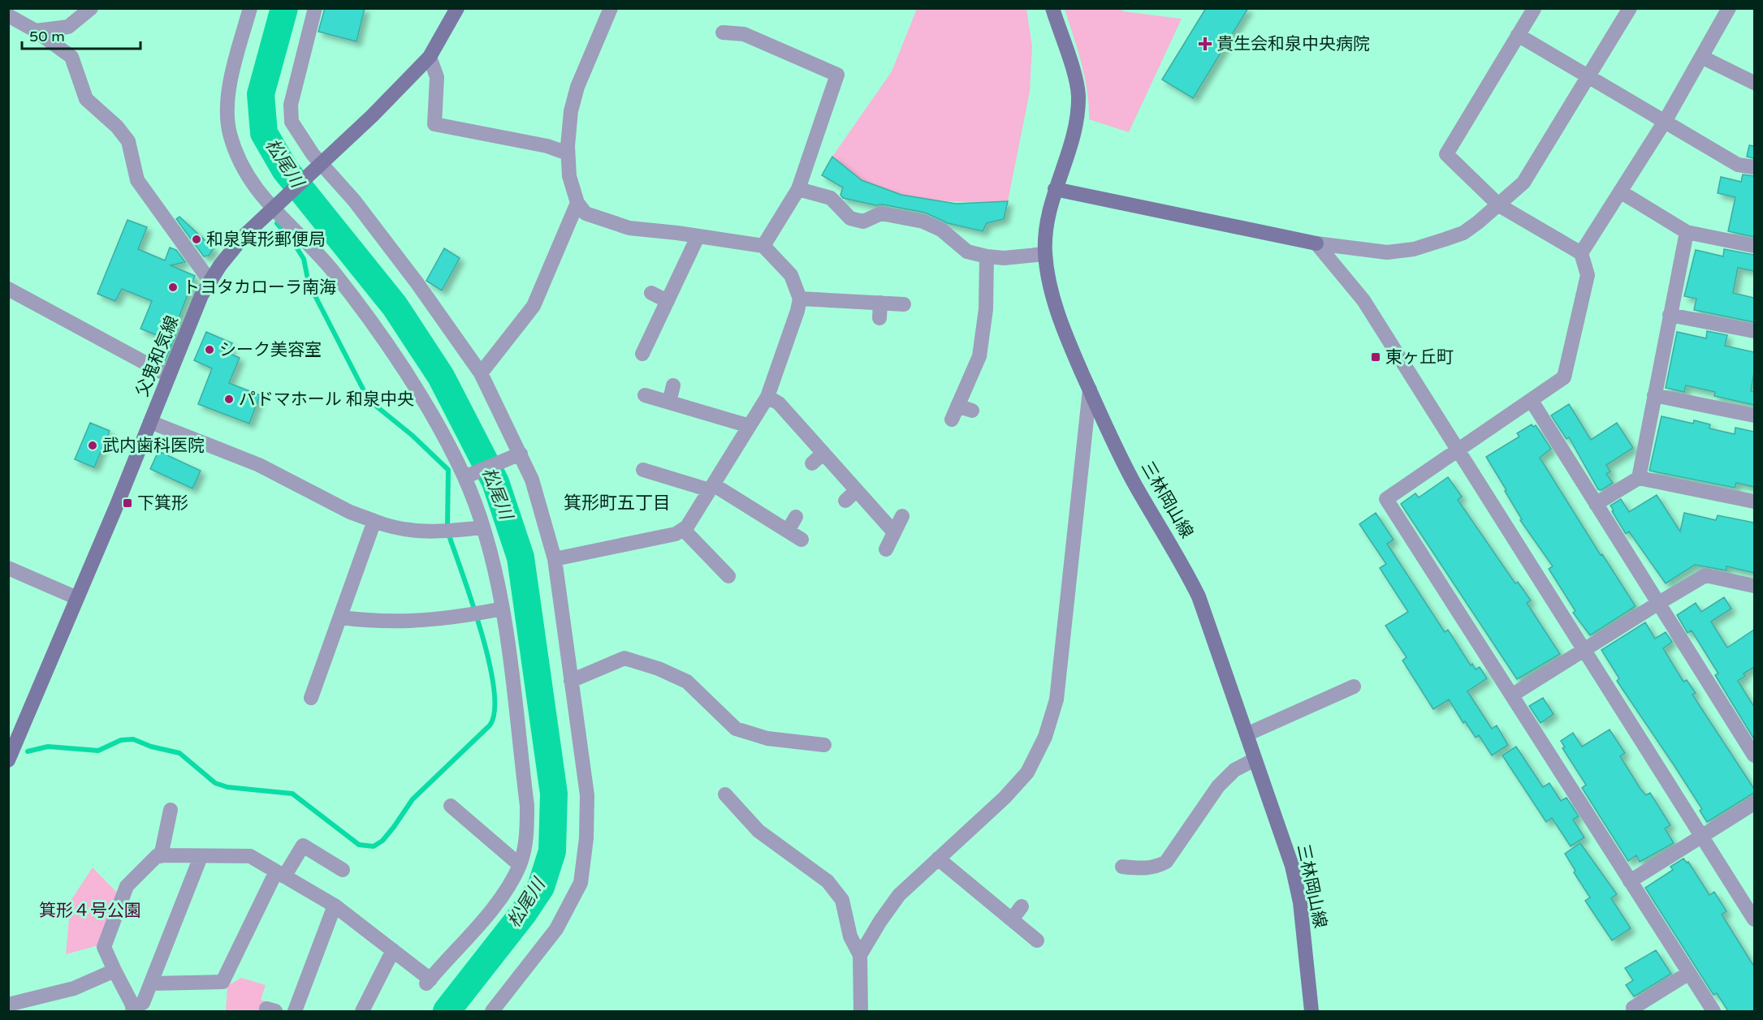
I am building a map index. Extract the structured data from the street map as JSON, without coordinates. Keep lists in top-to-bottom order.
{
  "streets": {
    "main road": ["父鬼和気線", "三林岡山線"]
  },
  "districts": ["箕形町五丁目"],
  "water": ["松尾川"],
  "parks": ["箕形４号公園"],
  "places": {
    "health": ["貴生会和泉中央病院"],
    "other": [
      "和泉箕形郵便局",
      "トヨタカローラ南海",
      "シーク美容室",
      "パドマホール 和泉中央",
      "武内歯科医院"
    ],
    "transit": ["東ヶ丘町", "下箕形"]
  },
  "scale_bar": "50 m"
}
